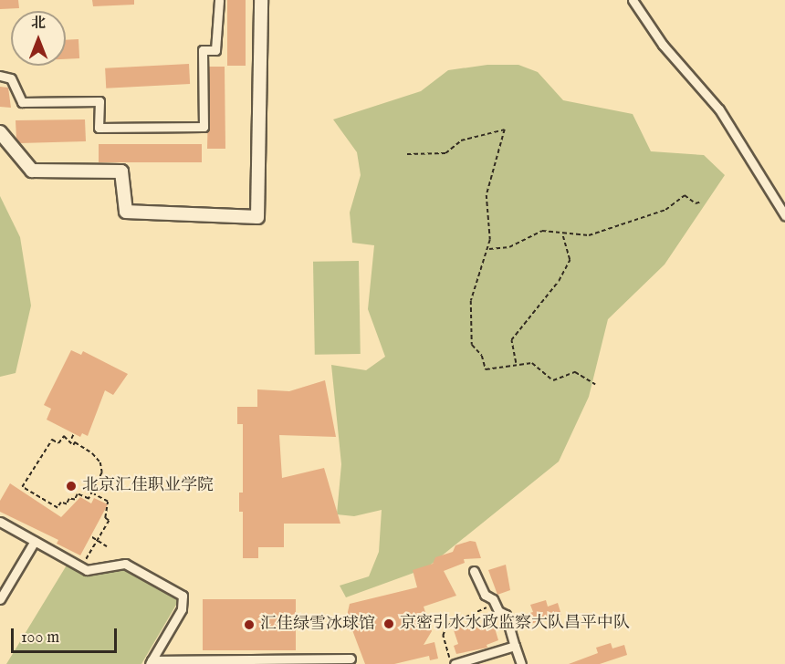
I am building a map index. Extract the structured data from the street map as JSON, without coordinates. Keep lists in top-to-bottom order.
{
  "places": ["北京汇佳职业学院", "京密引水水政监察大队昌平中队", "汇佳绿雪冰球馆"],
  "scale_bar": "100 m",
  "north": "top"
}
